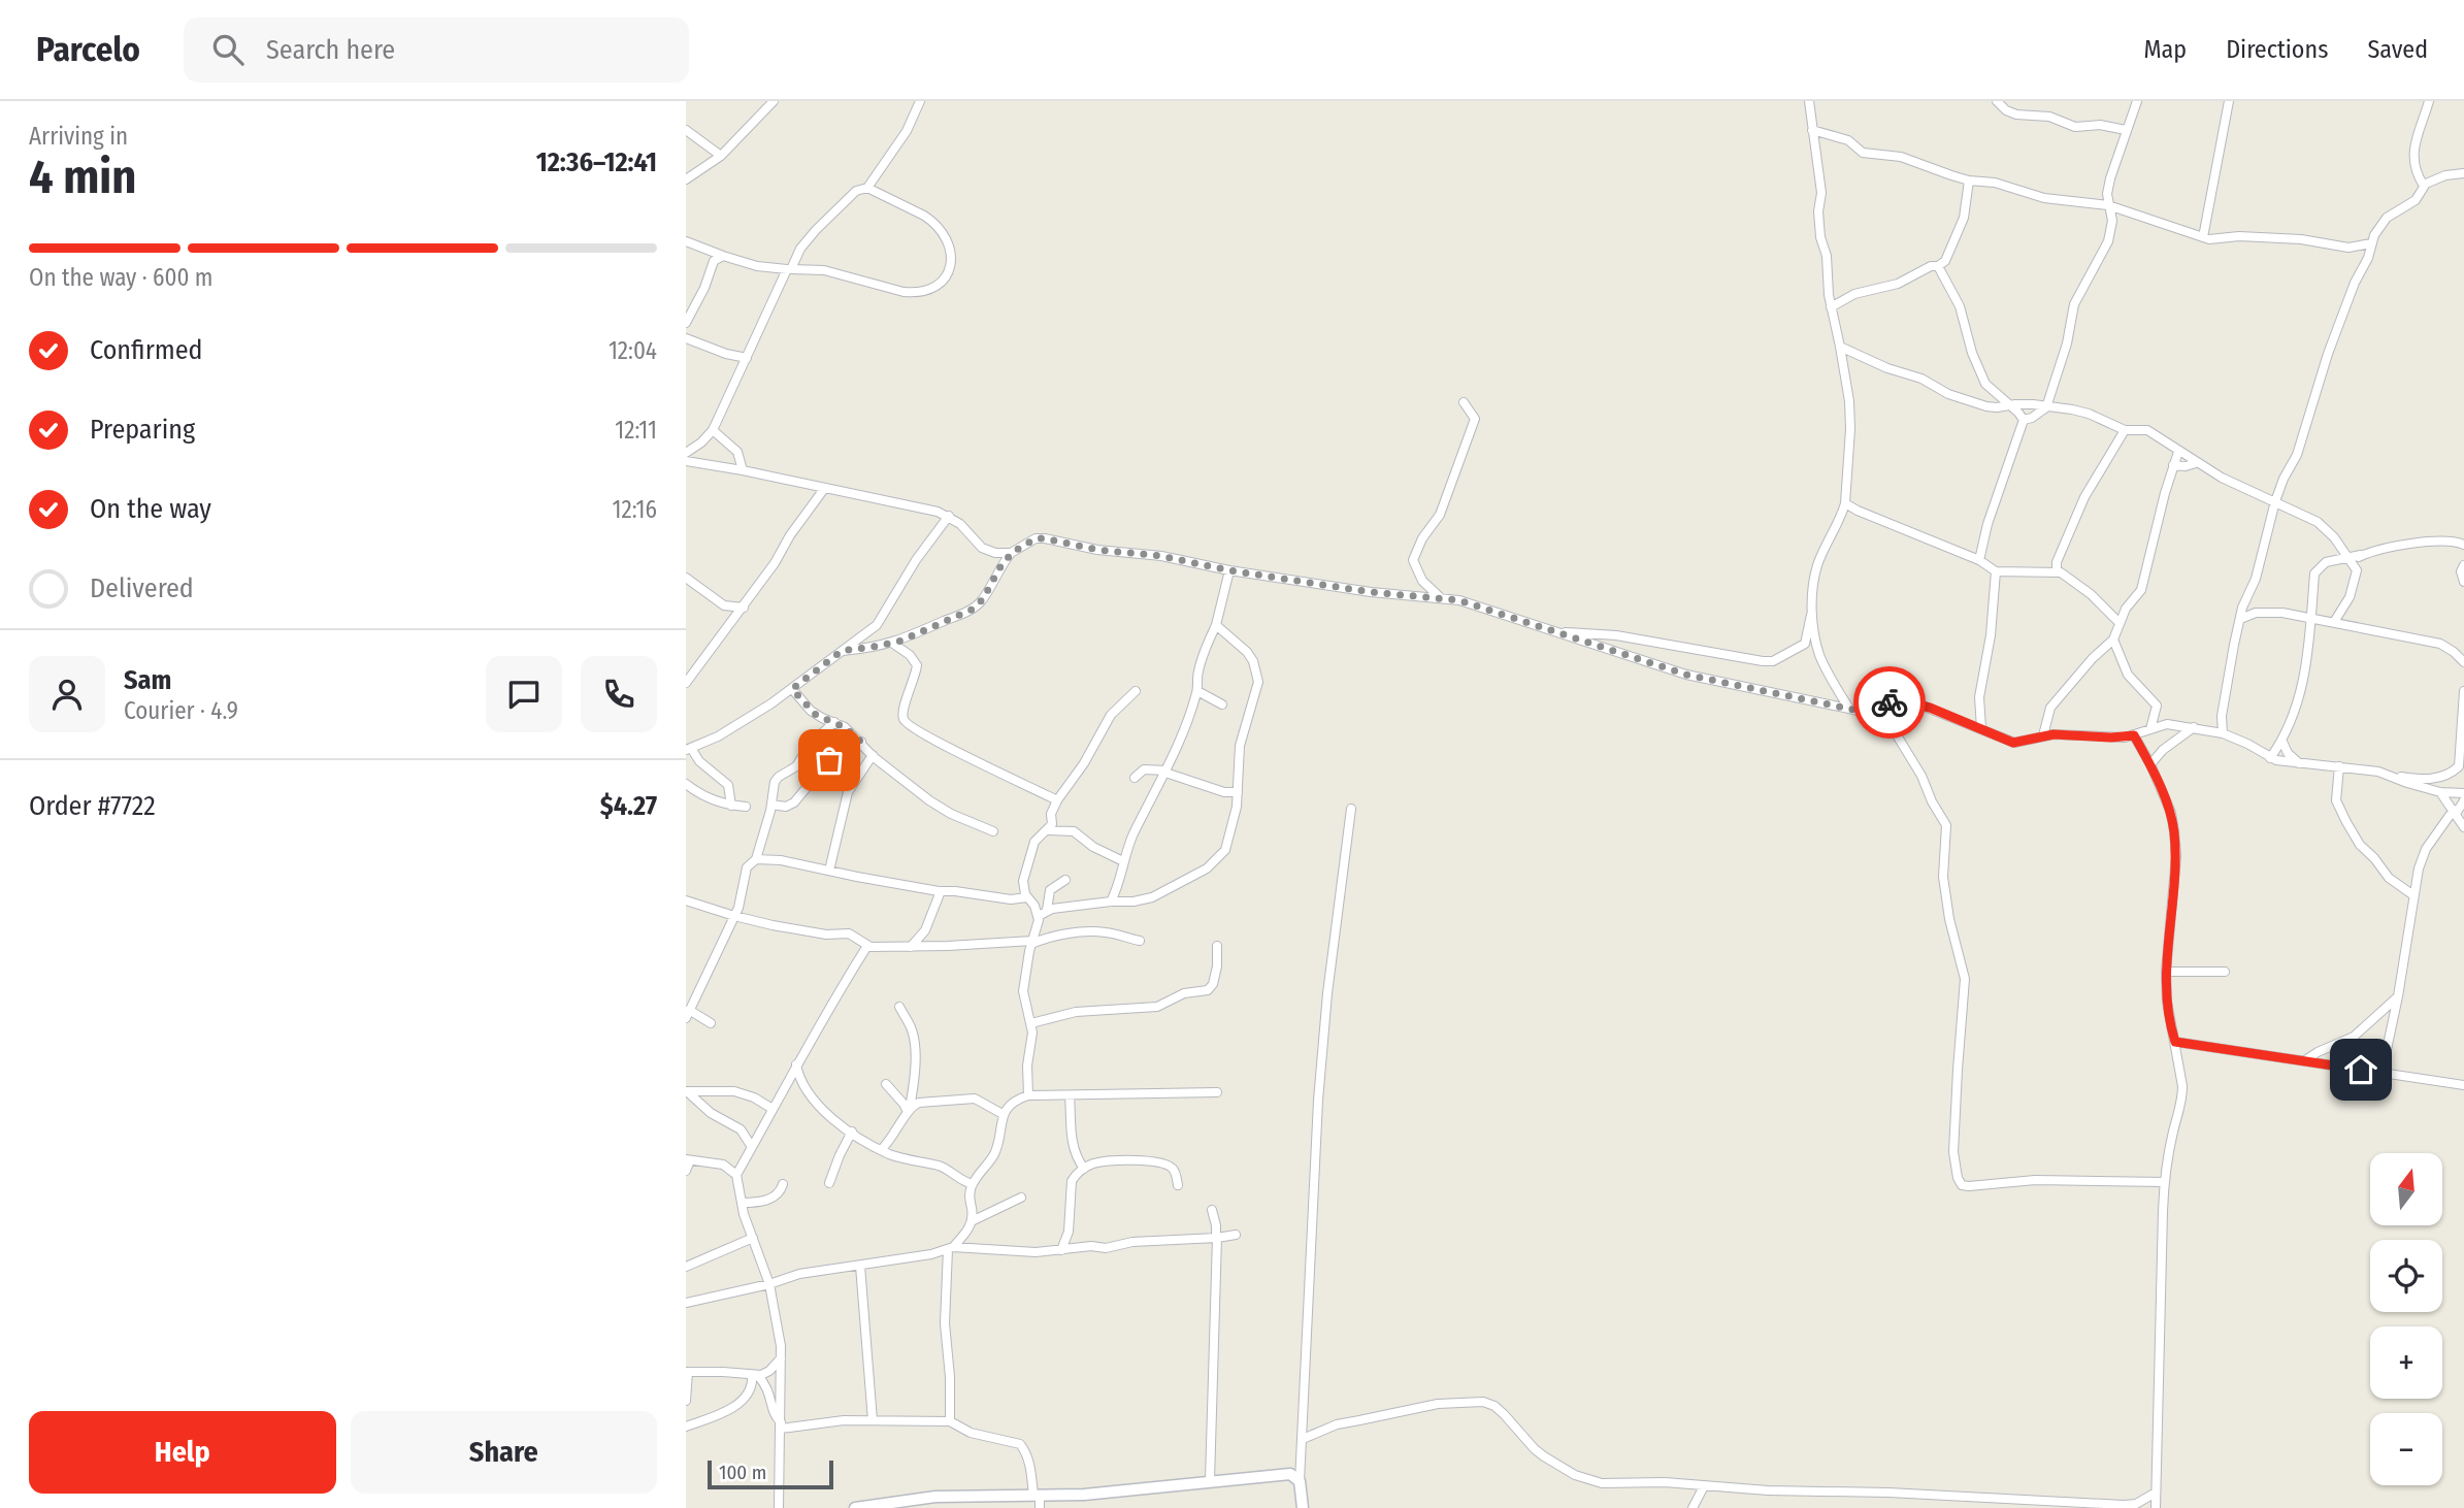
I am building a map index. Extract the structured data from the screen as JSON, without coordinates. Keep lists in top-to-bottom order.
{
  "scale_bar": "100 m",
  "north": "top",
  "page": {
    "header": "Parcelo",
    "search": "Search here",
    "nav": ["Map", "Directions", "Saved"],
    "heading": ["4 min", "Arriving in", "12:36–12:41"],
    "panel": [
      "Sam",
      "Courier · 4.9",
      "Order #7722",
      "$4.27"
    ],
    "bar": "On the way · 600 m",
    "list": [
      ["Confirmed", "12:04"],
      ["Preparing", "12:11"],
      ["On the way", "12:16"],
      "Delivered"
    ],
    "map_buttons": ["+", "−"],
    "buttons": ["Help", "Share"],
    "scale": "100 m"
  }
}
